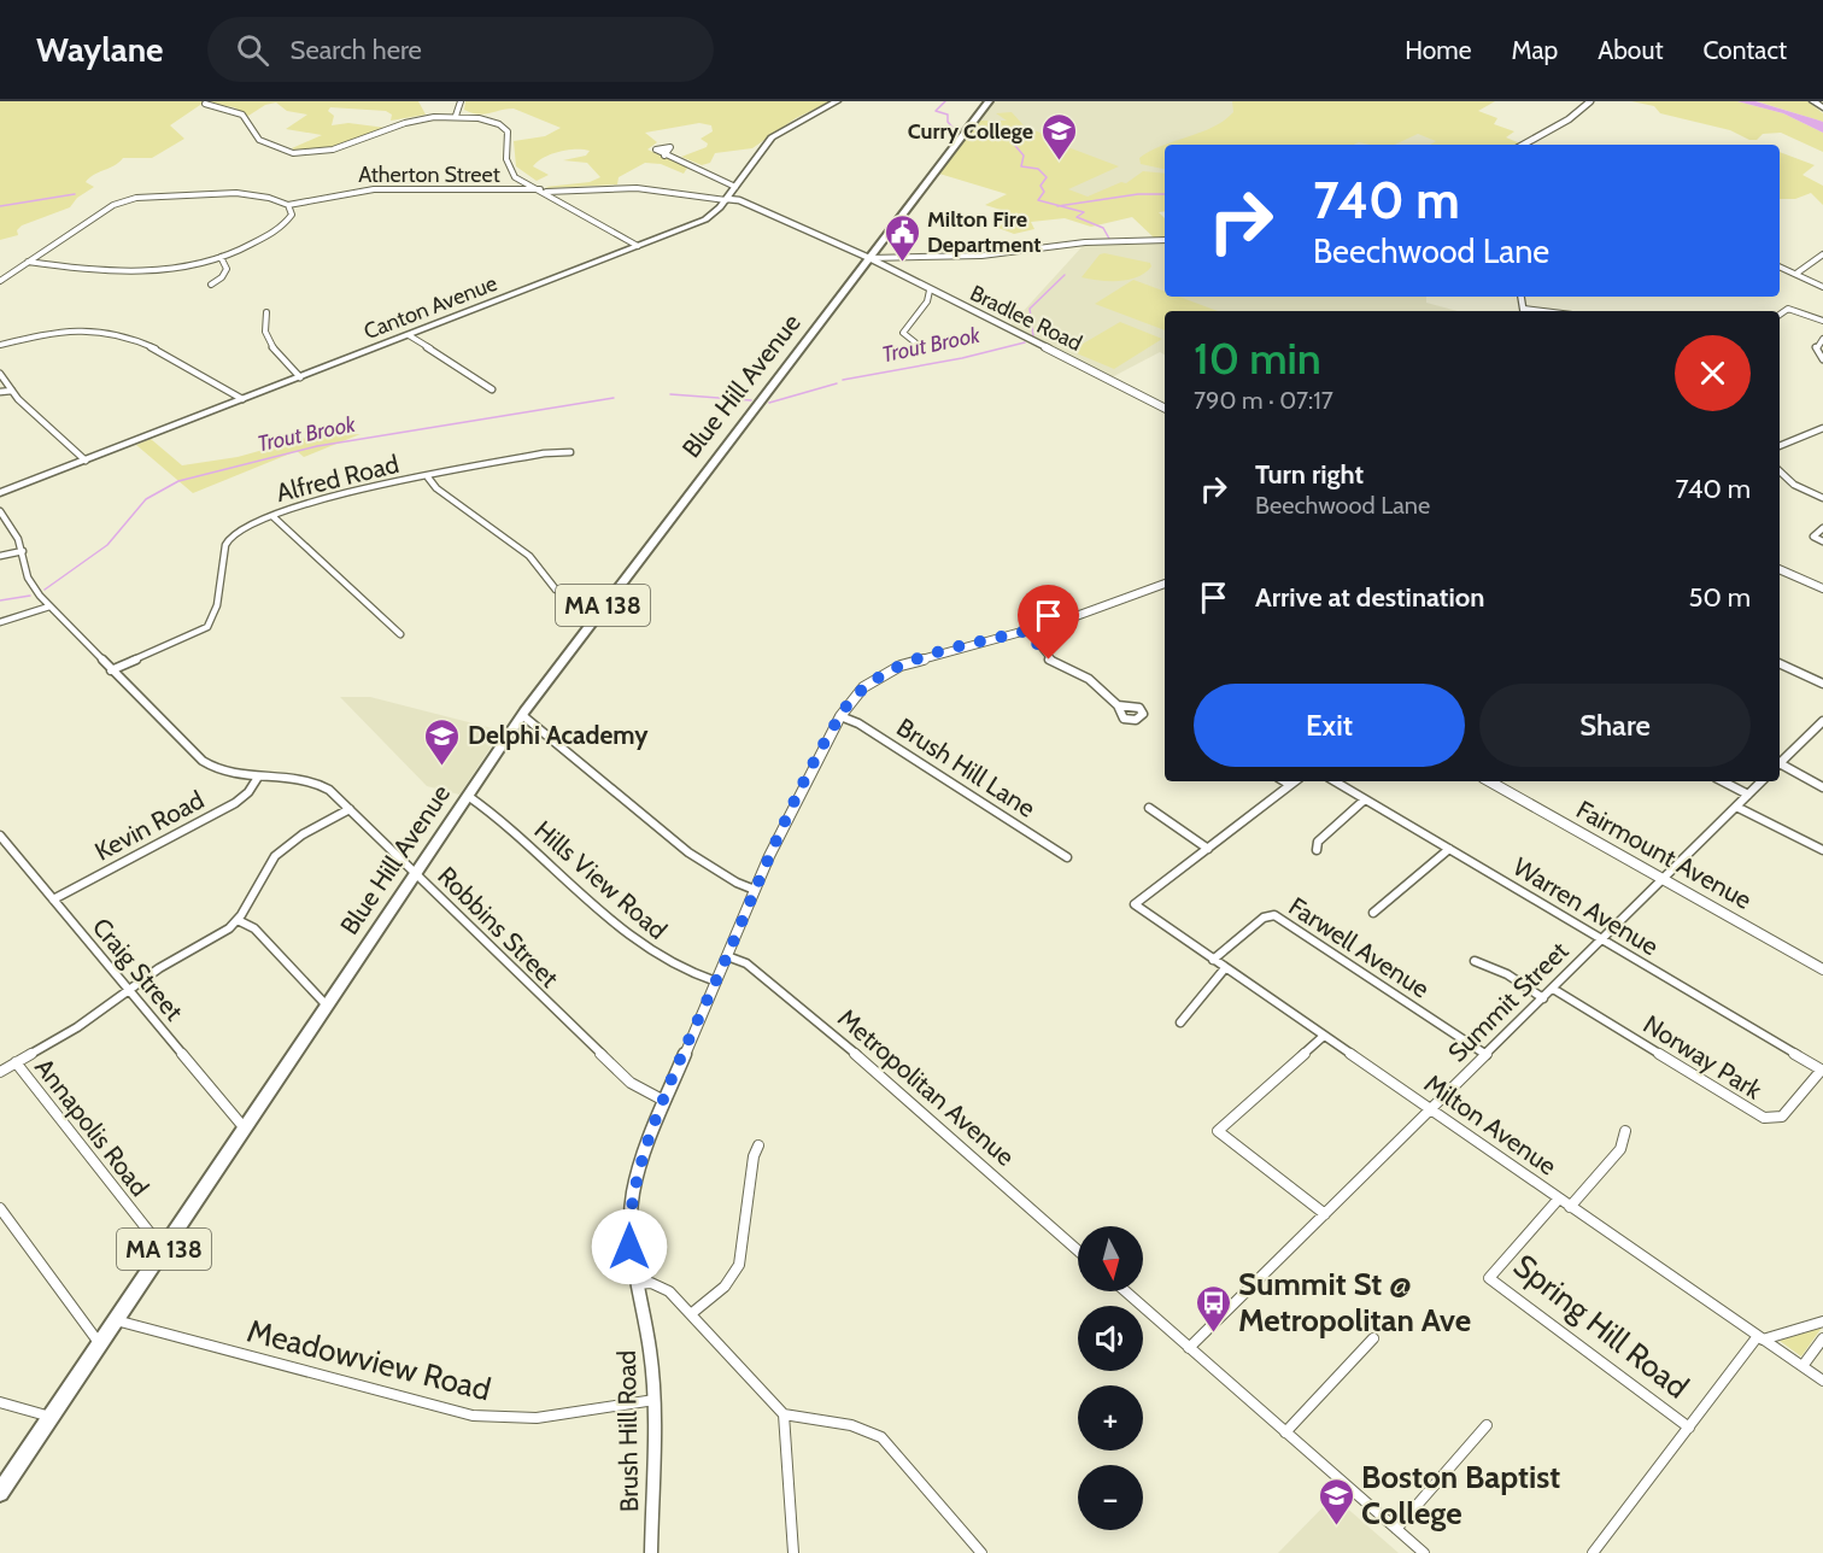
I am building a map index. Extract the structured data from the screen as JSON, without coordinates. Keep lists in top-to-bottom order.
{
  "streets": {
    "highway": ["Blue Hill Avenue", "MA 138"],
    "main road": ["Canton Avenue"],
    "street": [
      "Atherton Street",
      "Bradlee Road",
      "Alfred Road",
      "Brush Hill Lane",
      "Kevin Road",
      "Fairmount Avenue",
      "Hills View Road",
      "Warren Avenue",
      "Robbins Street",
      "Farwell Avenue",
      "Craig Street",
      "Summit Street",
      "Norway Park",
      "Metropolitan Avenue",
      "Milton Avenue",
      "Annapolis Road",
      "Spring Hill Road",
      "Meadowview Road",
      "Brush Hill Road"
    ]
  },
  "crossings": [
    ["Bradlee Road", "Blue Hill Avenue"],
    ["Blue Hill Avenue", "Hills View Road"],
    ["Blue Hill Avenue", "Robbins Street"],
    ["Blue Hill Avenue", "Craig Street"],
    ["Blue Hill Avenue", "Annapolis Road"],
    ["Blue Hill Avenue", "Meadowview Road"],
    ["Alfred Road", "Robbins Street"],
    ["Brush Hill Lane", "Brush Hill Road"],
    ["Kevin Road", "Robbins Street"],
    ["Kevin Road", "Craig Street"],
    ["Fairmount Avenue", "Summit Street"],
    ["Hills View Road", "Brush Hill Road"],
    ["Warren Avenue", "Summit Street"],
    ["Warren Avenue", "Norway Park"],
    ["Robbins Street", "Brush Hill Road"],
    ["Farwell Avenue", "Summit Street"],
    ["Farwell Avenue", "Milton Avenue"],
    ["Summit Street", "Norway Park"],
    ["Summit Street", "Milton Avenue"],
    ["Metropolitan Avenue", "Brush Hill Road"],
    ["Milton Avenue", "Spring Hill Road"],
    ["Meadowview Road", "Brush Hill Road"]
  ],
  "water": ["Trout Brook"],
  "places": {
    "school or university": ["Curry College", "Delphi Academy", "Boston Baptist College"],
    "public building": ["Milton Fire Department"],
    "bus stop": ["Summit St @ Metropolitan Ave"]
  },
  "north": "bottom",
  "page": {
    "header": "Waylane",
    "search": "Search here",
    "nav": [
      "Home",
      "Map",
      "About",
      "Contact"
    ],
    "turn": ["740 m", "Beechwood Lane"],
    "heading": ["10 min", "790 m · 07:17"],
    "list": [
      {
        "name": "Turn right",
        "note": "Beechwood Lane",
        "value": "740 m"
      },
      {
        "name": "Arrive at destination",
        "value": "50 m"
      }
    ],
    "buttons": ["Exit", "Share"],
    "map_buttons": ["+", "−"]
  }
}
